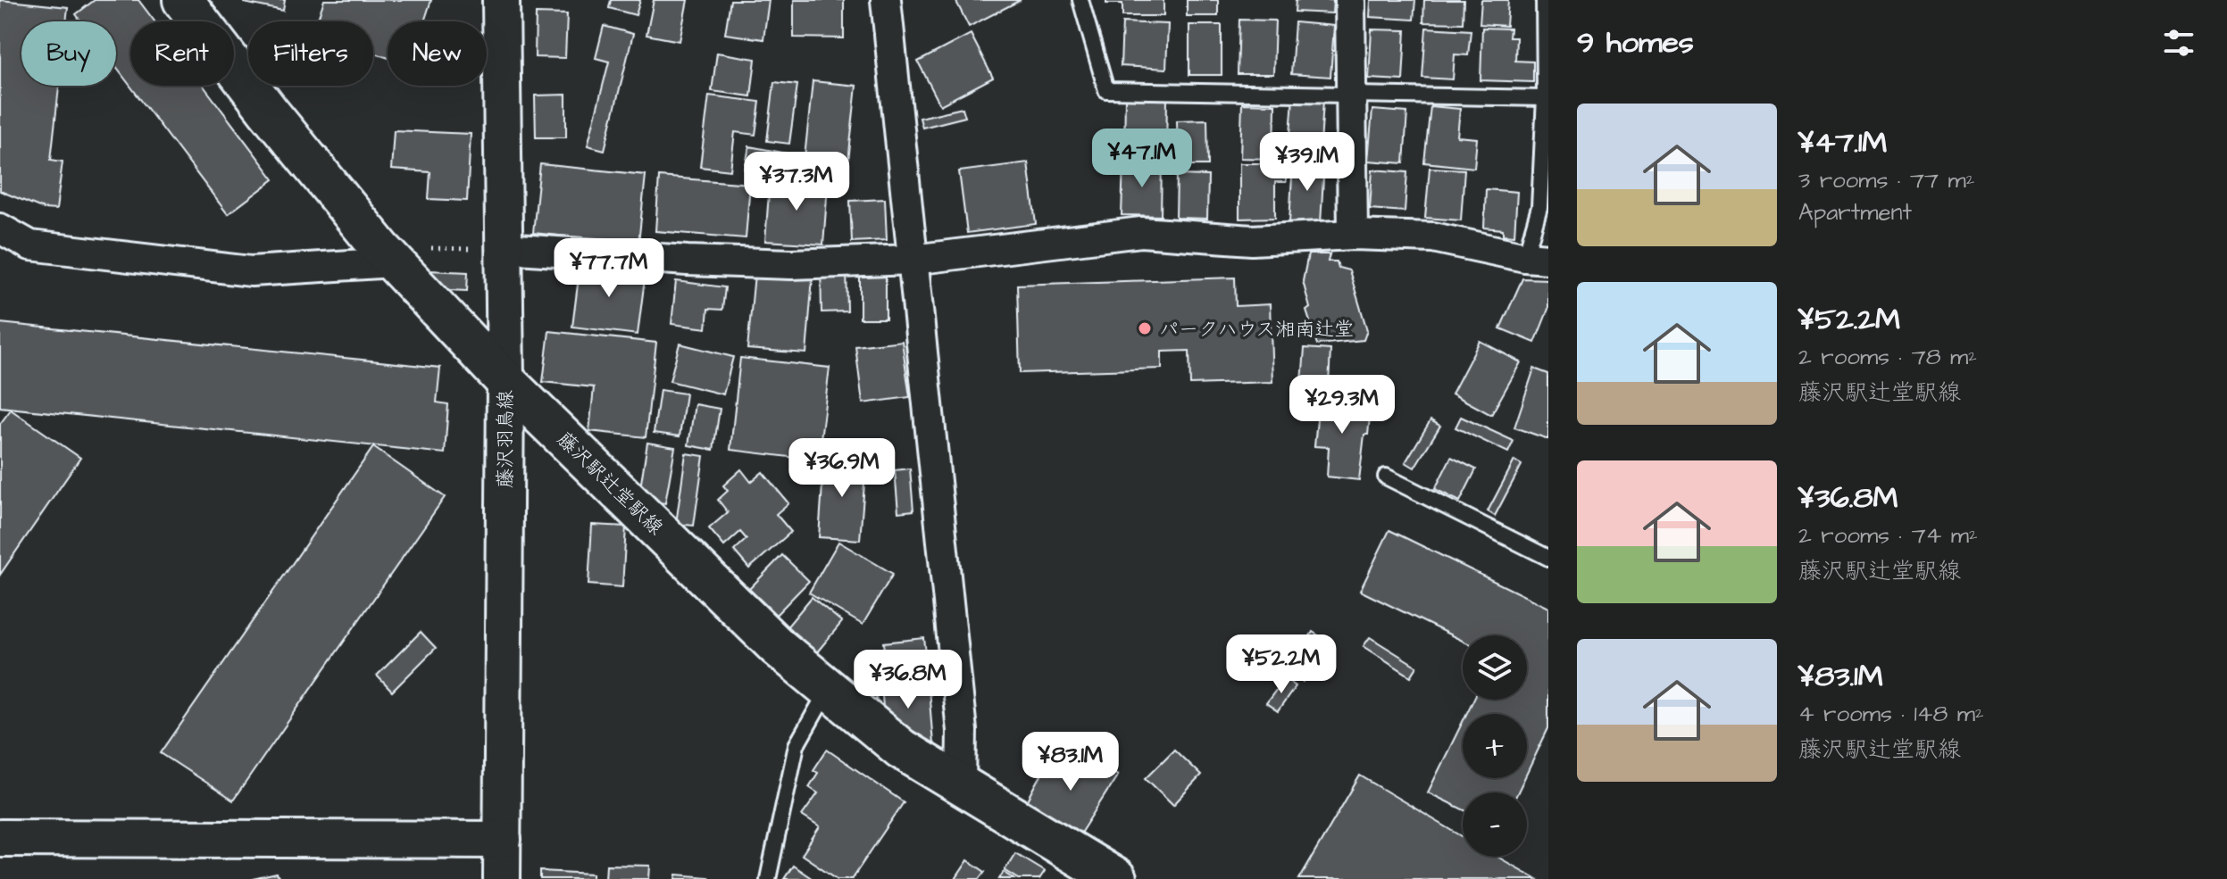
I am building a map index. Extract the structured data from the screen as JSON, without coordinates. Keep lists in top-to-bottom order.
{
  "streets": {
    "main road": ["藤沢駅辻堂駅線"],
    "street": ["藤沢羽鳥線"]
  },
  "crossings": [
    ["藤沢羽鳥線", "藤沢駅辻堂駅線"]
  ],
  "places": ["パークハウス湘南辻堂"],
  "page": {
    "heading": "9 homes",
    "chip": [
      "Buy",
      "Rent",
      "Filters",
      "New"
    ],
    "list": [
      {
        "name": "¥47.1M",
        "note": "3 rooms · 77 m² · Apartment"
      },
      {
        "name": "¥52.2M",
        "note": "2 rooms · 78 m² · 藤沢駅辻堂駅線"
      },
      {
        "name": "¥36.8M",
        "note": "2 rooms · 74 m² · 藤沢駅辻堂駅線"
      },
      {
        "name": "¥83.1M",
        "note": "4 rooms · 148 m² · 藤沢駅辻堂駅線"
      }
    ],
    "price": [
      "¥47.1M",
      "¥39.1M",
      "¥37.3M",
      "¥77.7M",
      "¥29.3M",
      "¥36.9M",
      "¥52.2M",
      "¥36.8M",
      "¥83.1M"
    ],
    "map_buttons": ["+", "−"]
  }
}
